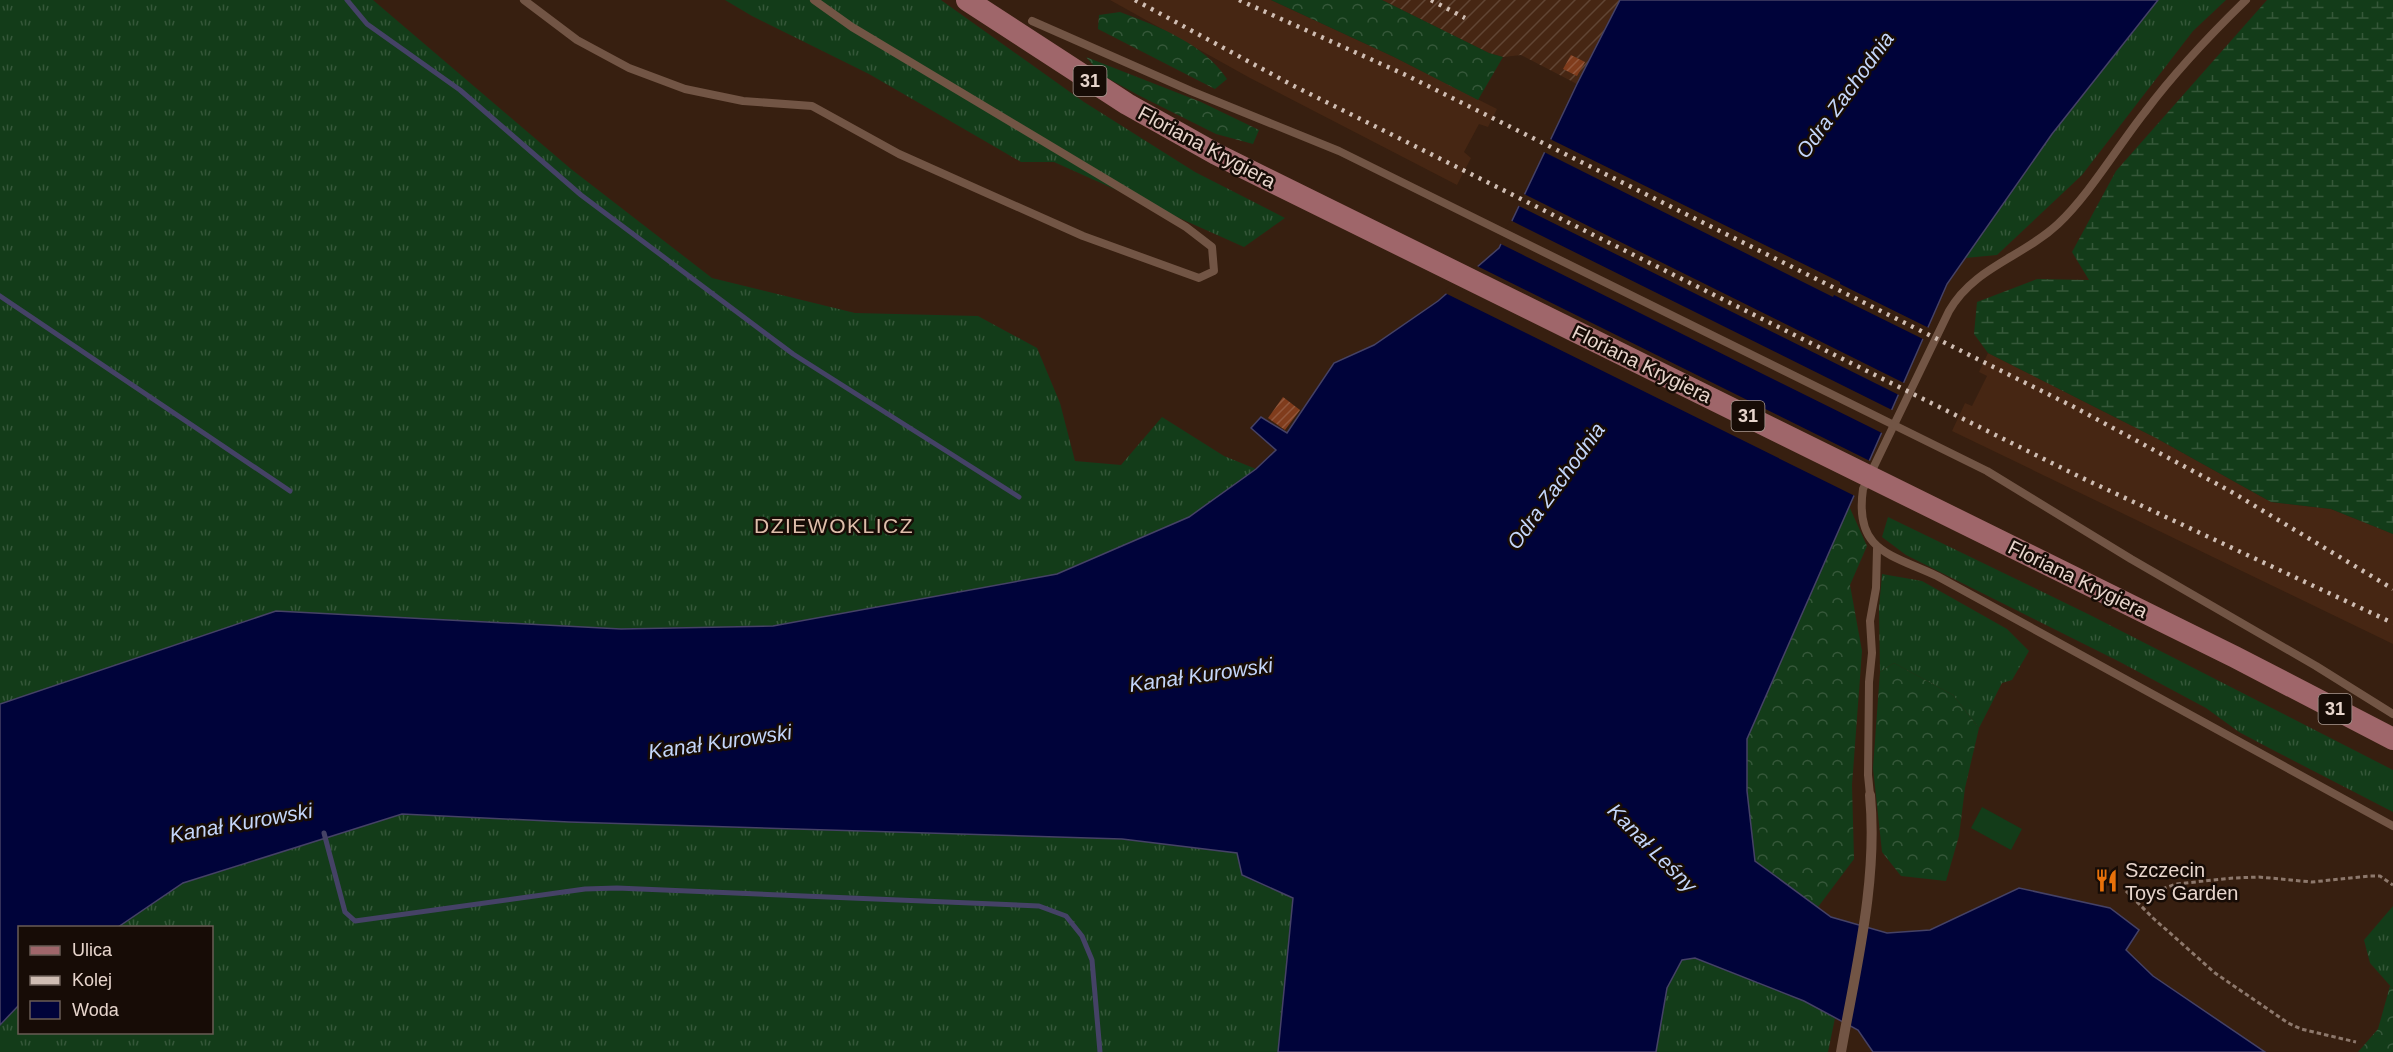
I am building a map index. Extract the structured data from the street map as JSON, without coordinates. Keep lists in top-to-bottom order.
{
  "streets": {
    "main road": ["31", "Floriana Krygiera"]
  },
  "districts": ["DZIEWOKLICZ"],
  "water": ["Odra Zachodnia", "Kanał Kurowski", "Kanał Leśny"],
  "places": {
    "restaurant": ["Szczecin Toys Garden"]
  },
  "legend": ["Ulica", "Kolej", "Woda"]
}
